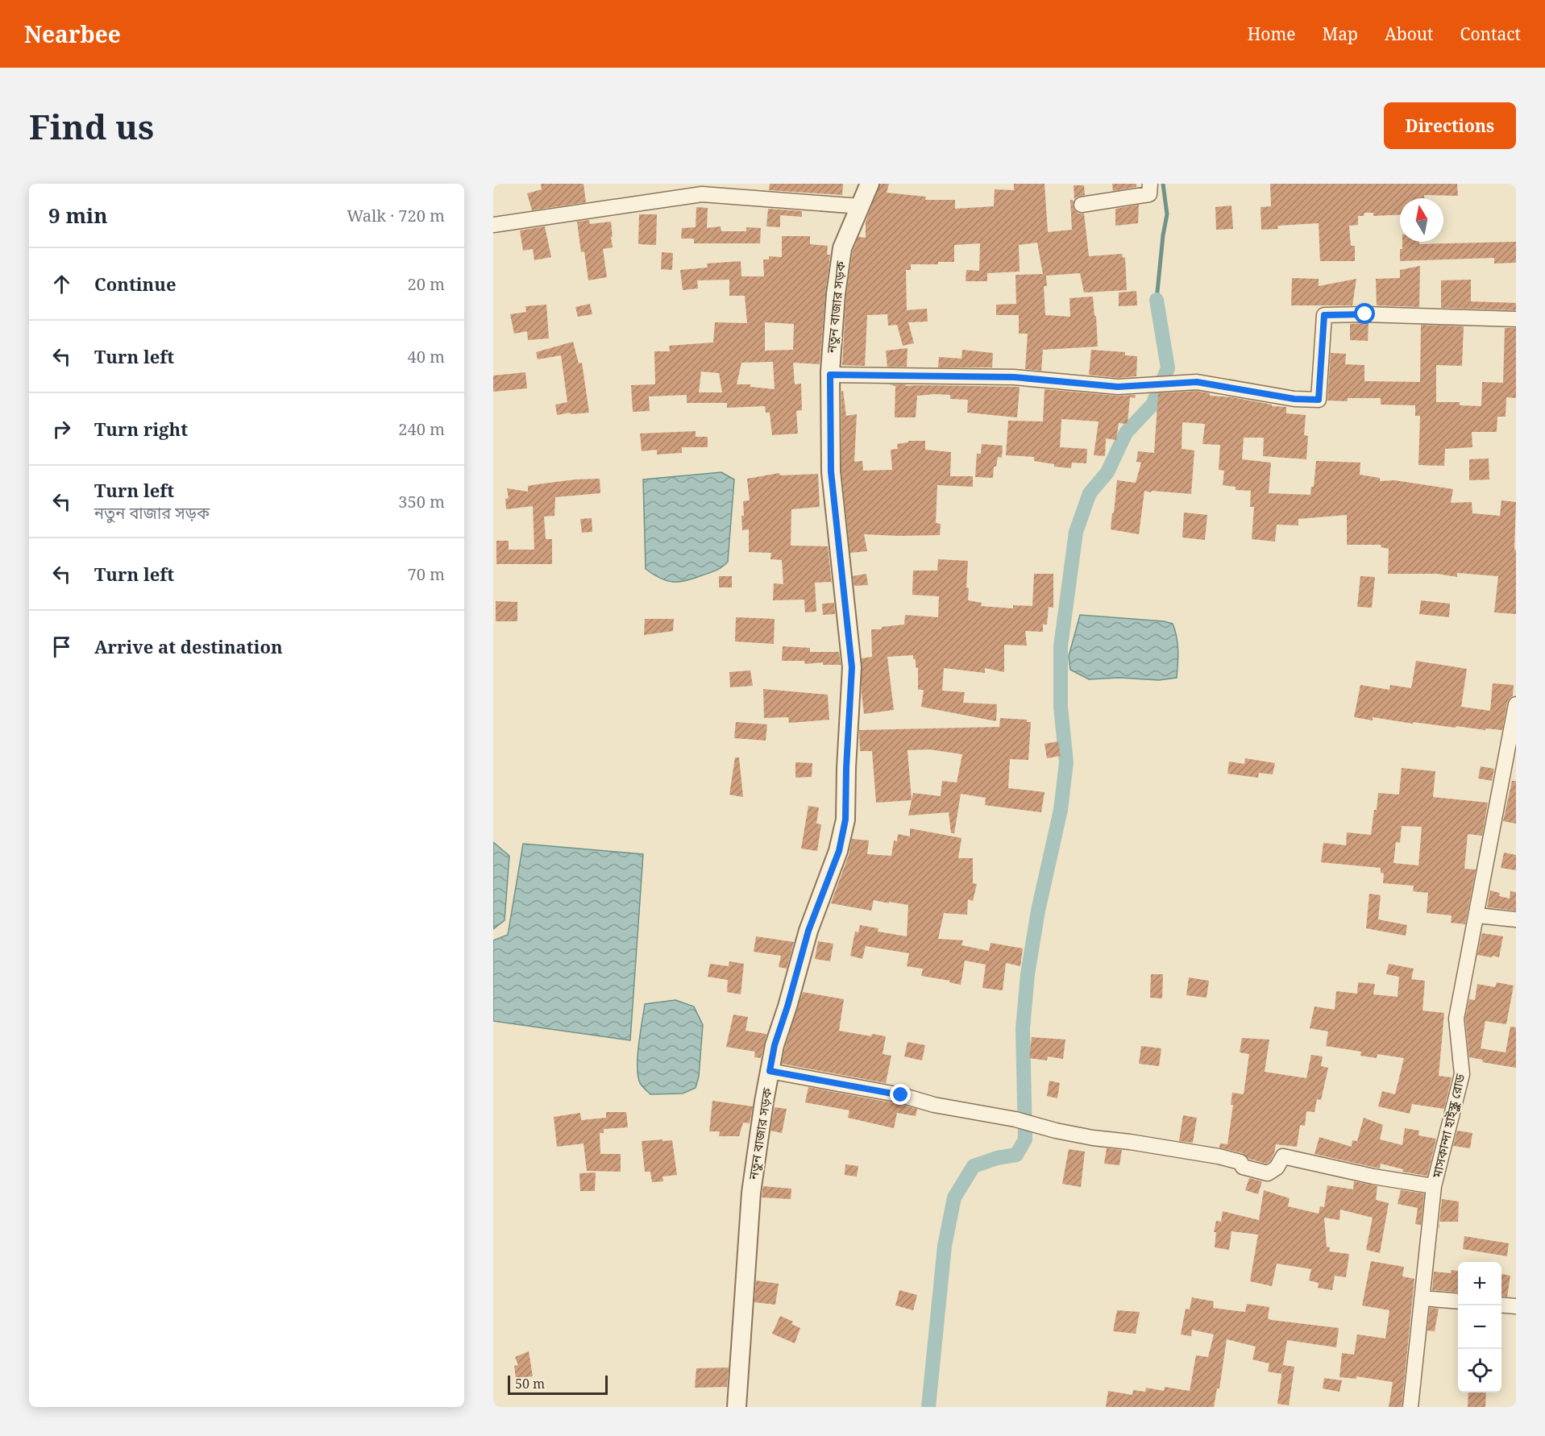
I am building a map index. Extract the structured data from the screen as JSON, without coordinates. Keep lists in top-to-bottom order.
{
  "streets": {
    "street": ["নতুন বাজার সড়ক", "মাসকান্দা হাইস্কুল রোড"]
  },
  "scale_bar": "50 m",
  "north": "top",
  "page": {
    "header": "Nearbee",
    "nav": [
      "Home",
      "Map",
      "About",
      "Contact"
    ],
    "buttons": "Directions",
    "title": "Find us",
    "heading": ["9 min", "Walk · 720 m"],
    "list": [
      ["Continue", "20 m"],
      ["Turn left", "40 m"],
      ["Turn right", "240 m"],
      ["Turn left", "নতুন বাজার সড়ক", "350 m"],
      ["Turn left", "70 m"],
      "Arrive at destination"
    ],
    "map_buttons": ["+", "−"],
    "scale": "50 m"
  }
}
